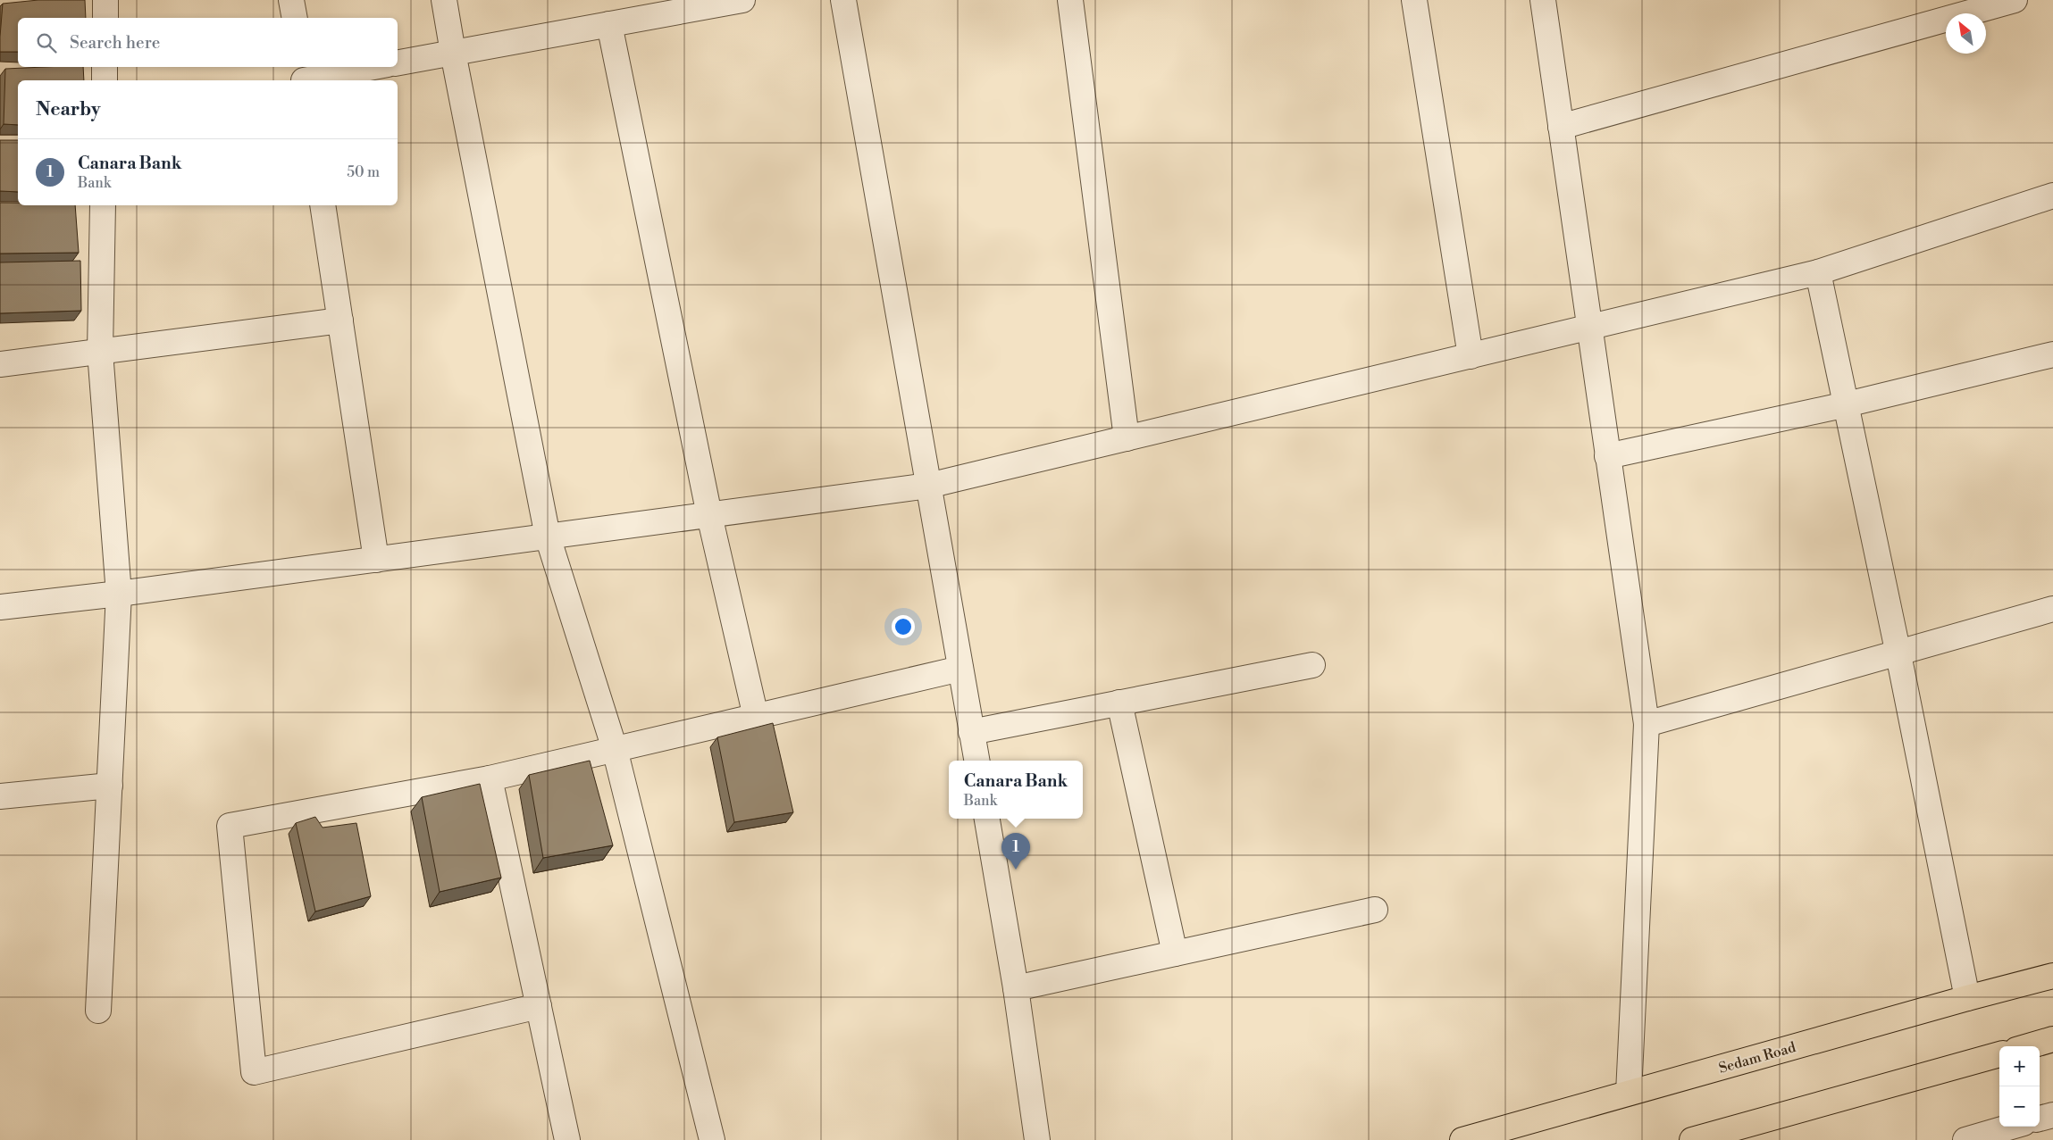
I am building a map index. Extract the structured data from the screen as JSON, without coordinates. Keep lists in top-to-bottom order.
{
  "streets": {
    "main road": ["Sedam Road"]
  },
  "north": "top left",
  "page": {
    "search": "Search here",
    "heading": "Nearby",
    "list": [
      {
        "mark": "1",
        "name": "Canara Bank",
        "note": "Bank",
        "value": "50 m"
      }
    ],
    "popup": ["Canara Bank", "Bank"],
    "pins": "1",
    "map_buttons": ["+", "−"]
  }
}
